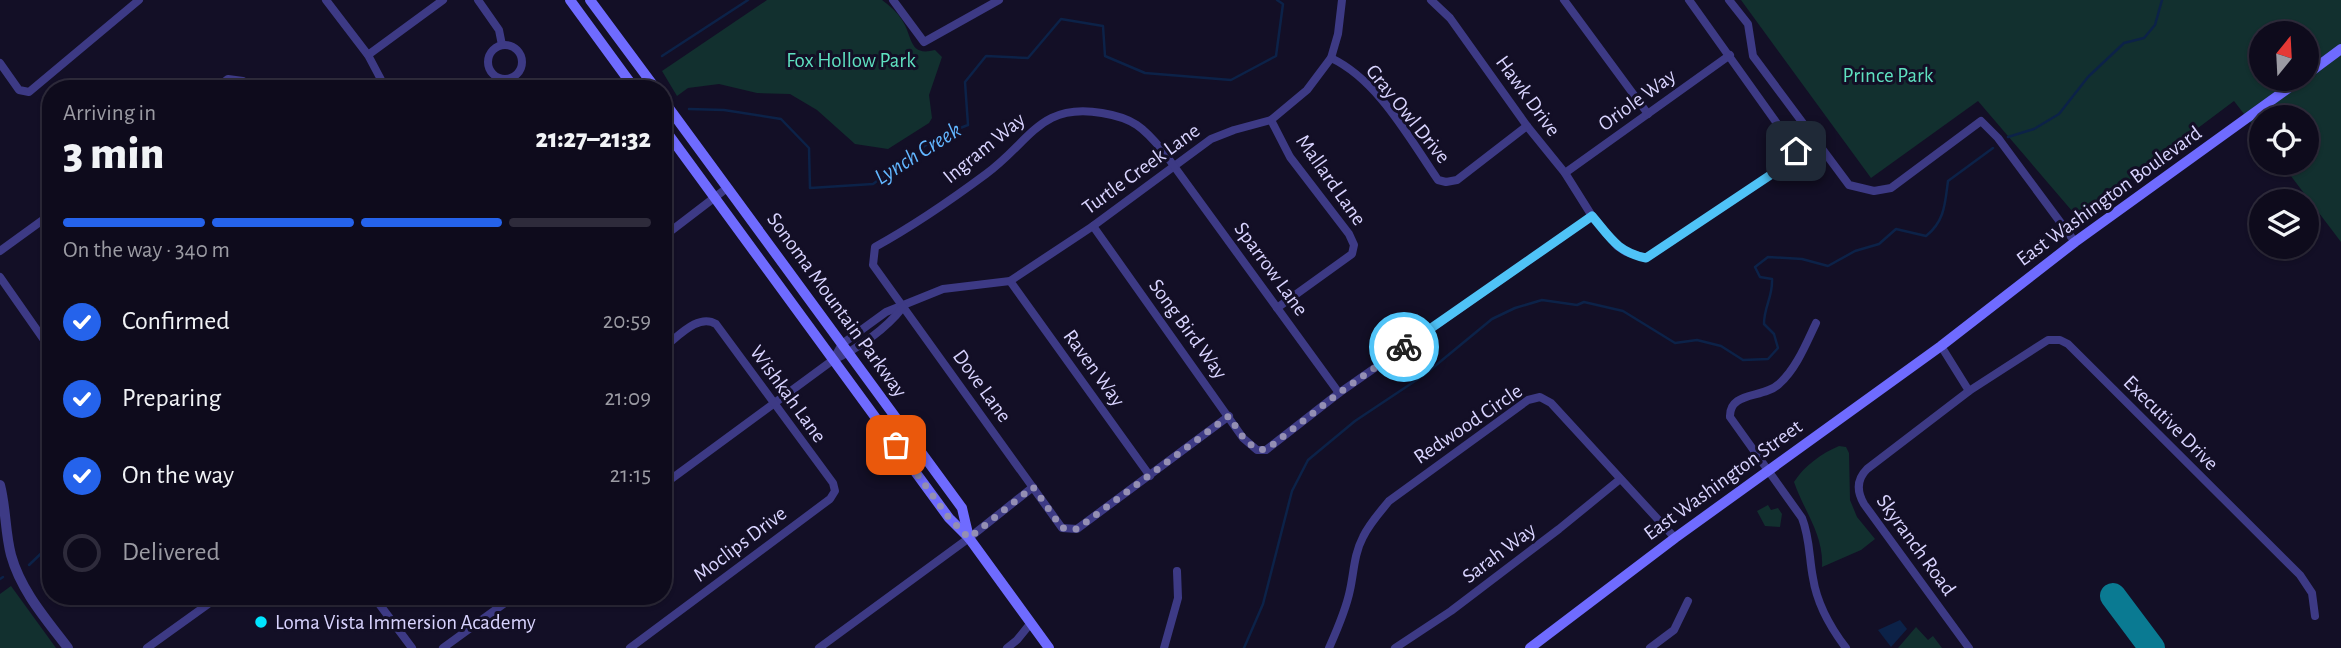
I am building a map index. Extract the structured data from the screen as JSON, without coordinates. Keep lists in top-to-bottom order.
{
  "streets": {
    "main road": ["East Washington Boulevard", "Sonoma Mountain Parkway", "East Washington Street"],
    "street": [
      "Hawk Drive",
      "Oriole Way",
      "Gray Owl Drive",
      "Ingram Way",
      "Turtle Creek Lane",
      "Mallard Lane",
      "Sparrow Lane",
      "Song Bird Way",
      "Raven Way",
      "Dove Lane",
      "Wishkah Lane",
      "Executive Drive",
      "Redwood Circle",
      "Moclips Drive",
      "Skyranch Road",
      "Sarah Way"
    ]
  },
  "crossings": [
    ["Hawk Drive", "Oriole Way"],
    ["Hawk Drive", "Gray Owl Drive"],
    ["Gray Owl Drive", "Turtle Creek Lane"],
    ["Ingram Way", "Turtle Creek Lane"],
    ["Ingram Way", "Sparrow Lane"],
    ["Ingram Way", "Dove Lane"],
    ["Turtle Creek Lane", "Mallard Lane"],
    ["Turtle Creek Lane", "Sparrow Lane"],
    ["Turtle Creek Lane", "Sonoma Mountain Parkway"],
    ["Turtle Creek Lane", "Song Bird Way"],
    ["Turtle Creek Lane", "Raven Way"],
    ["Turtle Creek Lane", "Dove Lane"],
    ["Turtle Creek Lane", "Wishkah Lane"],
    ["Mallard Lane", "Sparrow Lane"],
    ["East Washington Boulevard", "East Washington Street"],
    ["Sparrow Lane", "Song Bird Way"],
    ["Raven Way", "Dove Lane"],
    ["Wishkah Lane", "Moclips Drive"],
    ["Executive Drive", "Skyranch Road"],
    ["Redwood Circle", "East Washington Street"],
    ["Redwood Circle", "Sarah Way"]
  ],
  "water": ["Lynch Creek"],
  "parks": ["Fox Hollow Park", "Prince Park"],
  "places": ["Loma Vista Immersion Academy"],
  "north": "top",
  "page": {
    "heading": ["3 min", "Arriving in", "21:27–21:32"],
    "bar": "On the way · 340 m",
    "list": [
      ["Confirmed", "20:59"],
      ["Preparing", "21:09"],
      ["On the way", "21:15"],
      "Delivered"
    ]
  }
}
